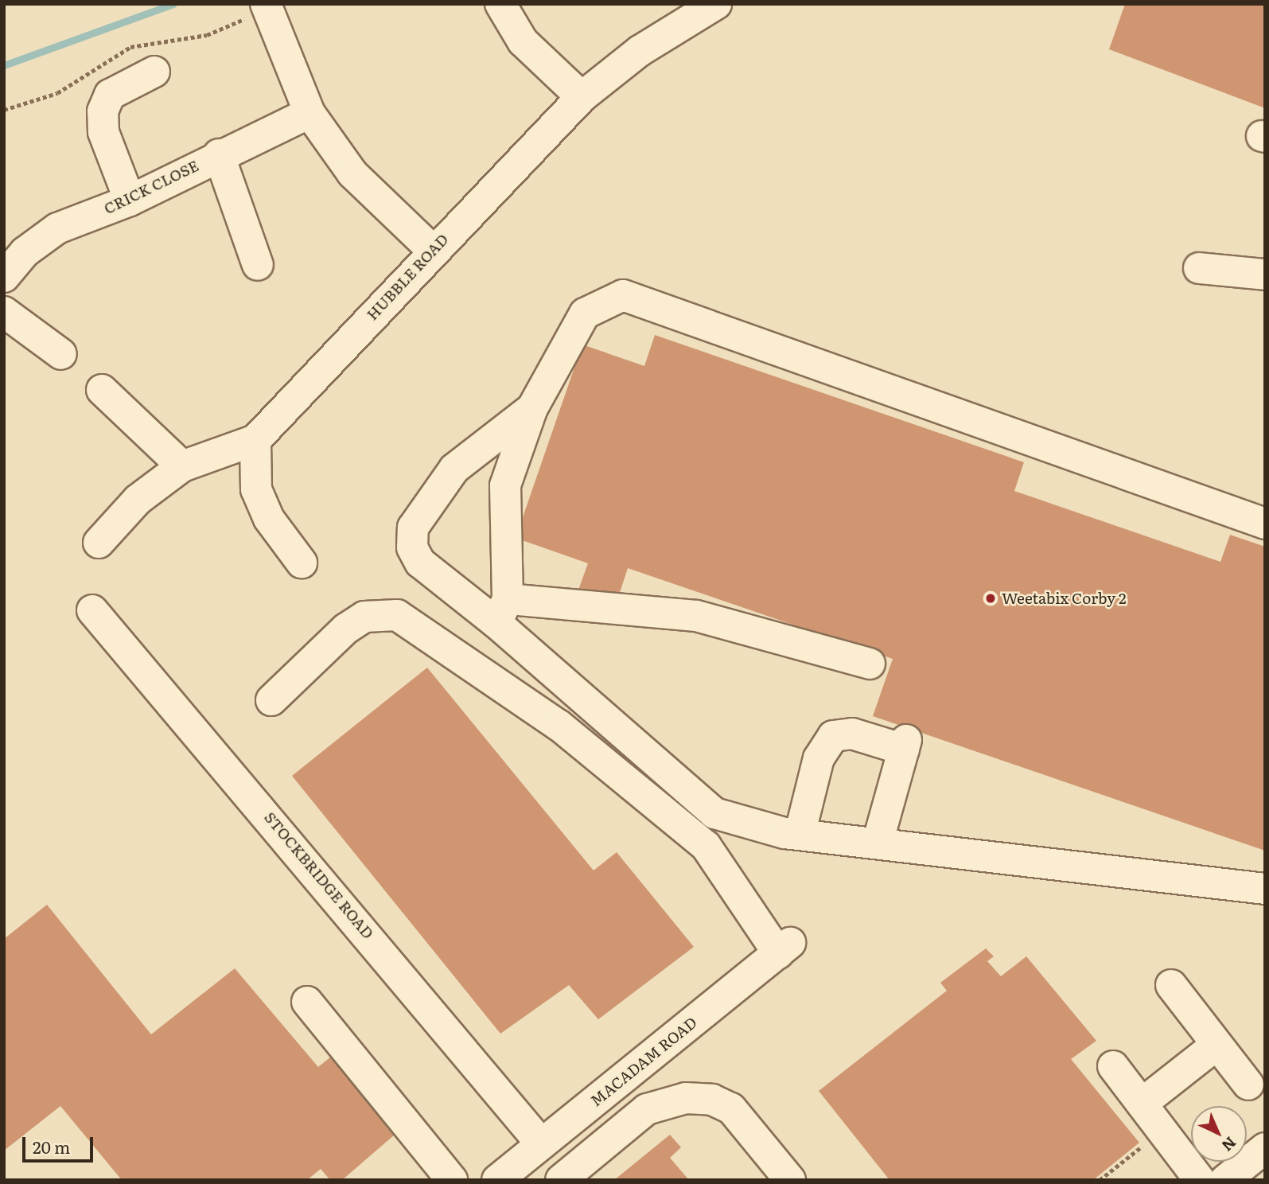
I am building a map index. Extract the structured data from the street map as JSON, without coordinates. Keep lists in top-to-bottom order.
{
  "streets": {
    "street": [
      "CRICK CLOSE",
      "HUBBLE ROAD",
      "STOCKBRIDGE ROAD",
      "MACADAM ROAD"
    ]
  },
  "crossings": [
    ["STOCKBRIDGE ROAD", "MACADAM ROAD"]
  ],
  "places": ["Weetabix Corby 2"],
  "scale_bar": "20 m",
  "north": "bottom right"
}
